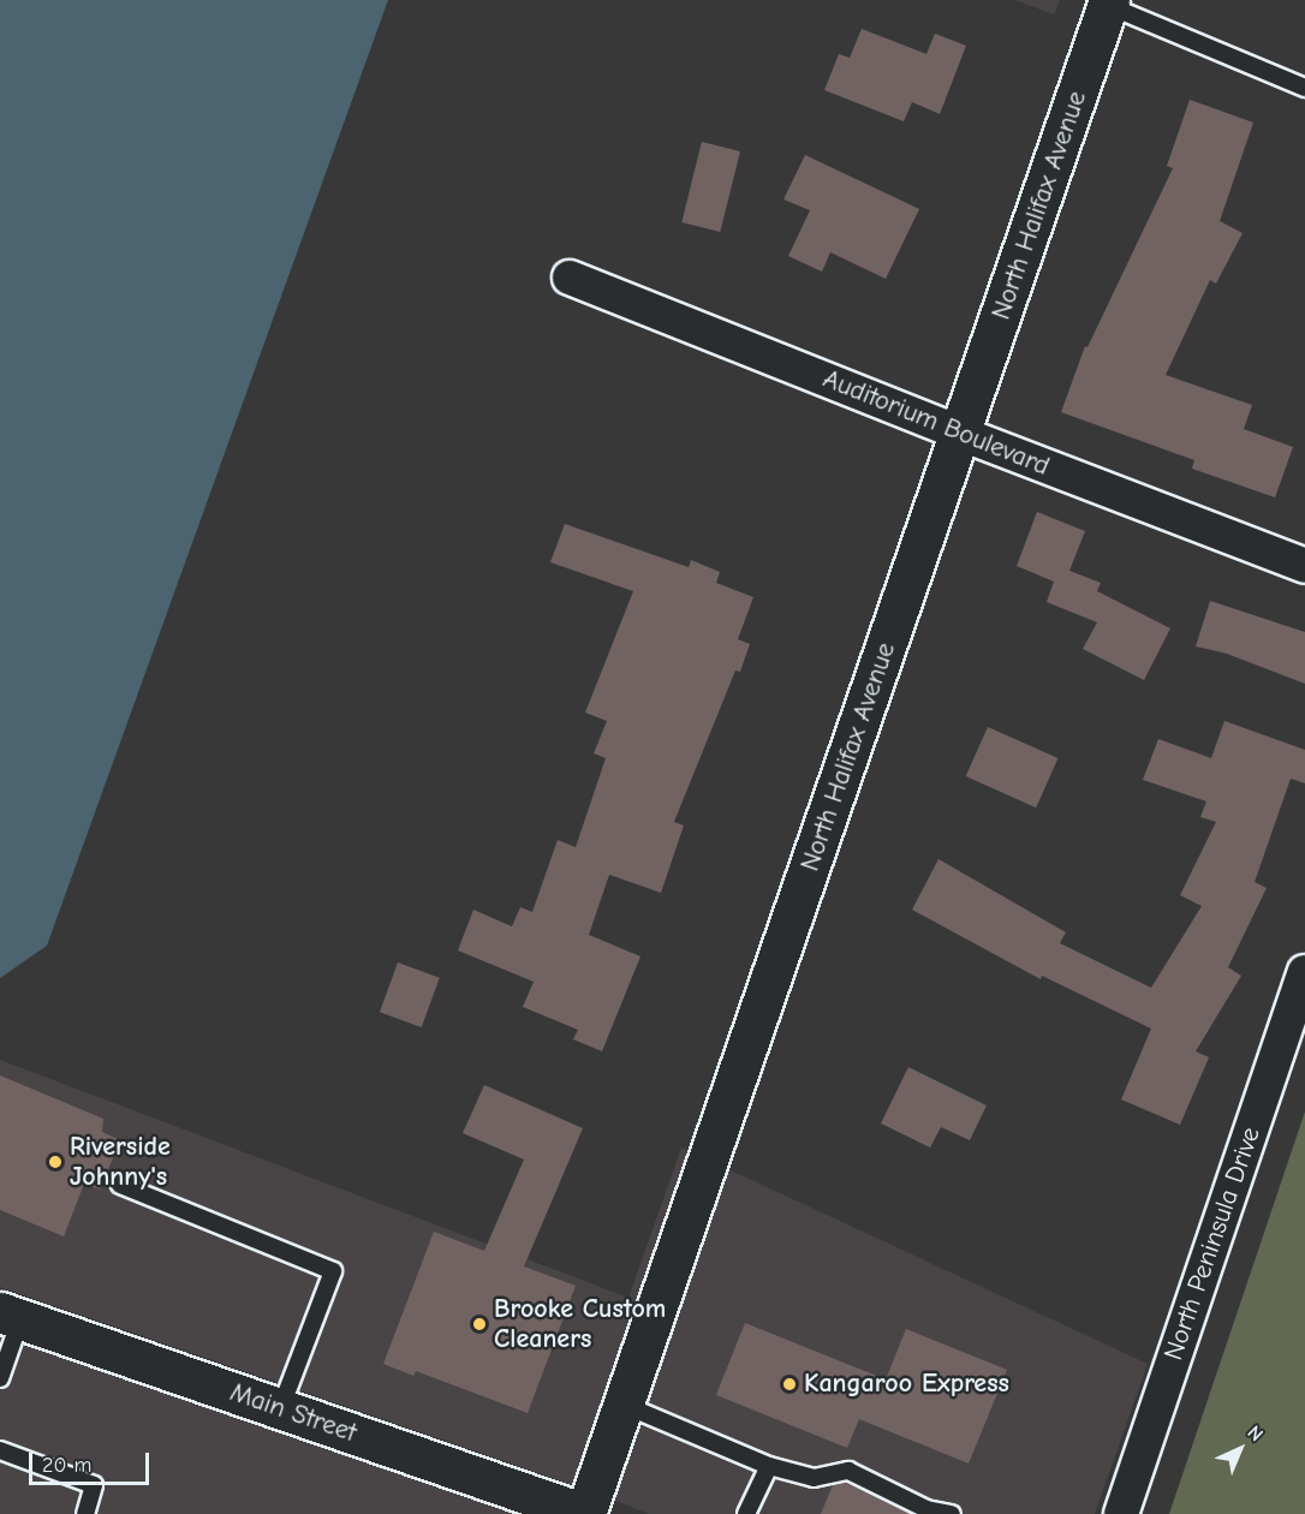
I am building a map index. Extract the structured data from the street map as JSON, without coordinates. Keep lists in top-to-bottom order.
{
  "streets": {
    "street": [
      "North Halifax Avenue",
      "Auditorium Boulevard",
      "North Peninsula Drive",
      "Main Street"
    ]
  },
  "crossings": [
    ["North Halifax Avenue", "Auditorium Boulevard"],
    ["North Halifax Avenue", "Main Street"]
  ],
  "places": ["Riverside Johnny's", "Brooke Custom Cleaners", "Kangaroo Express"],
  "scale_bar": "20 m",
  "north": "top right"
}
